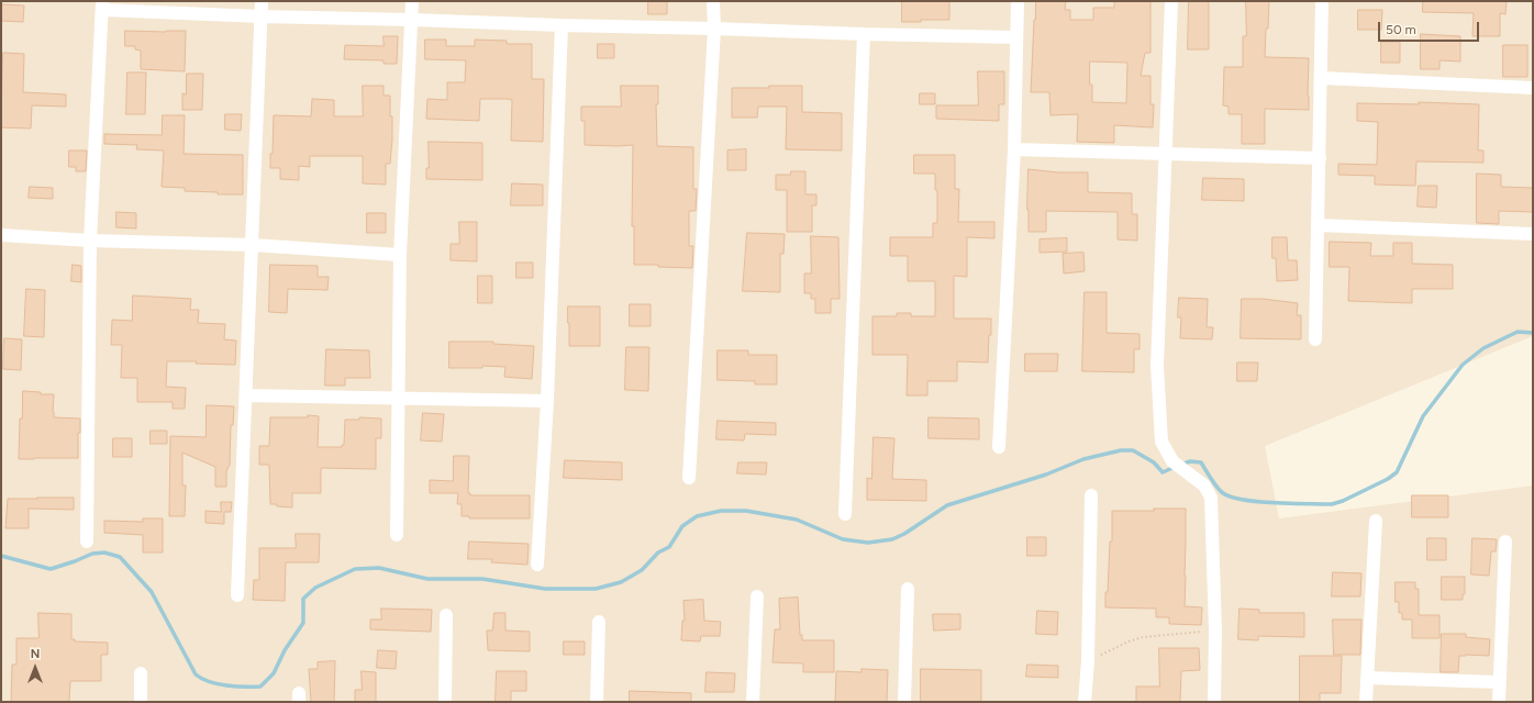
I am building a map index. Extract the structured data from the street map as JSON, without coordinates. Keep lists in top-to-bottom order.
{
  "scale_bar": "50 m",
  "north": "top"
}
